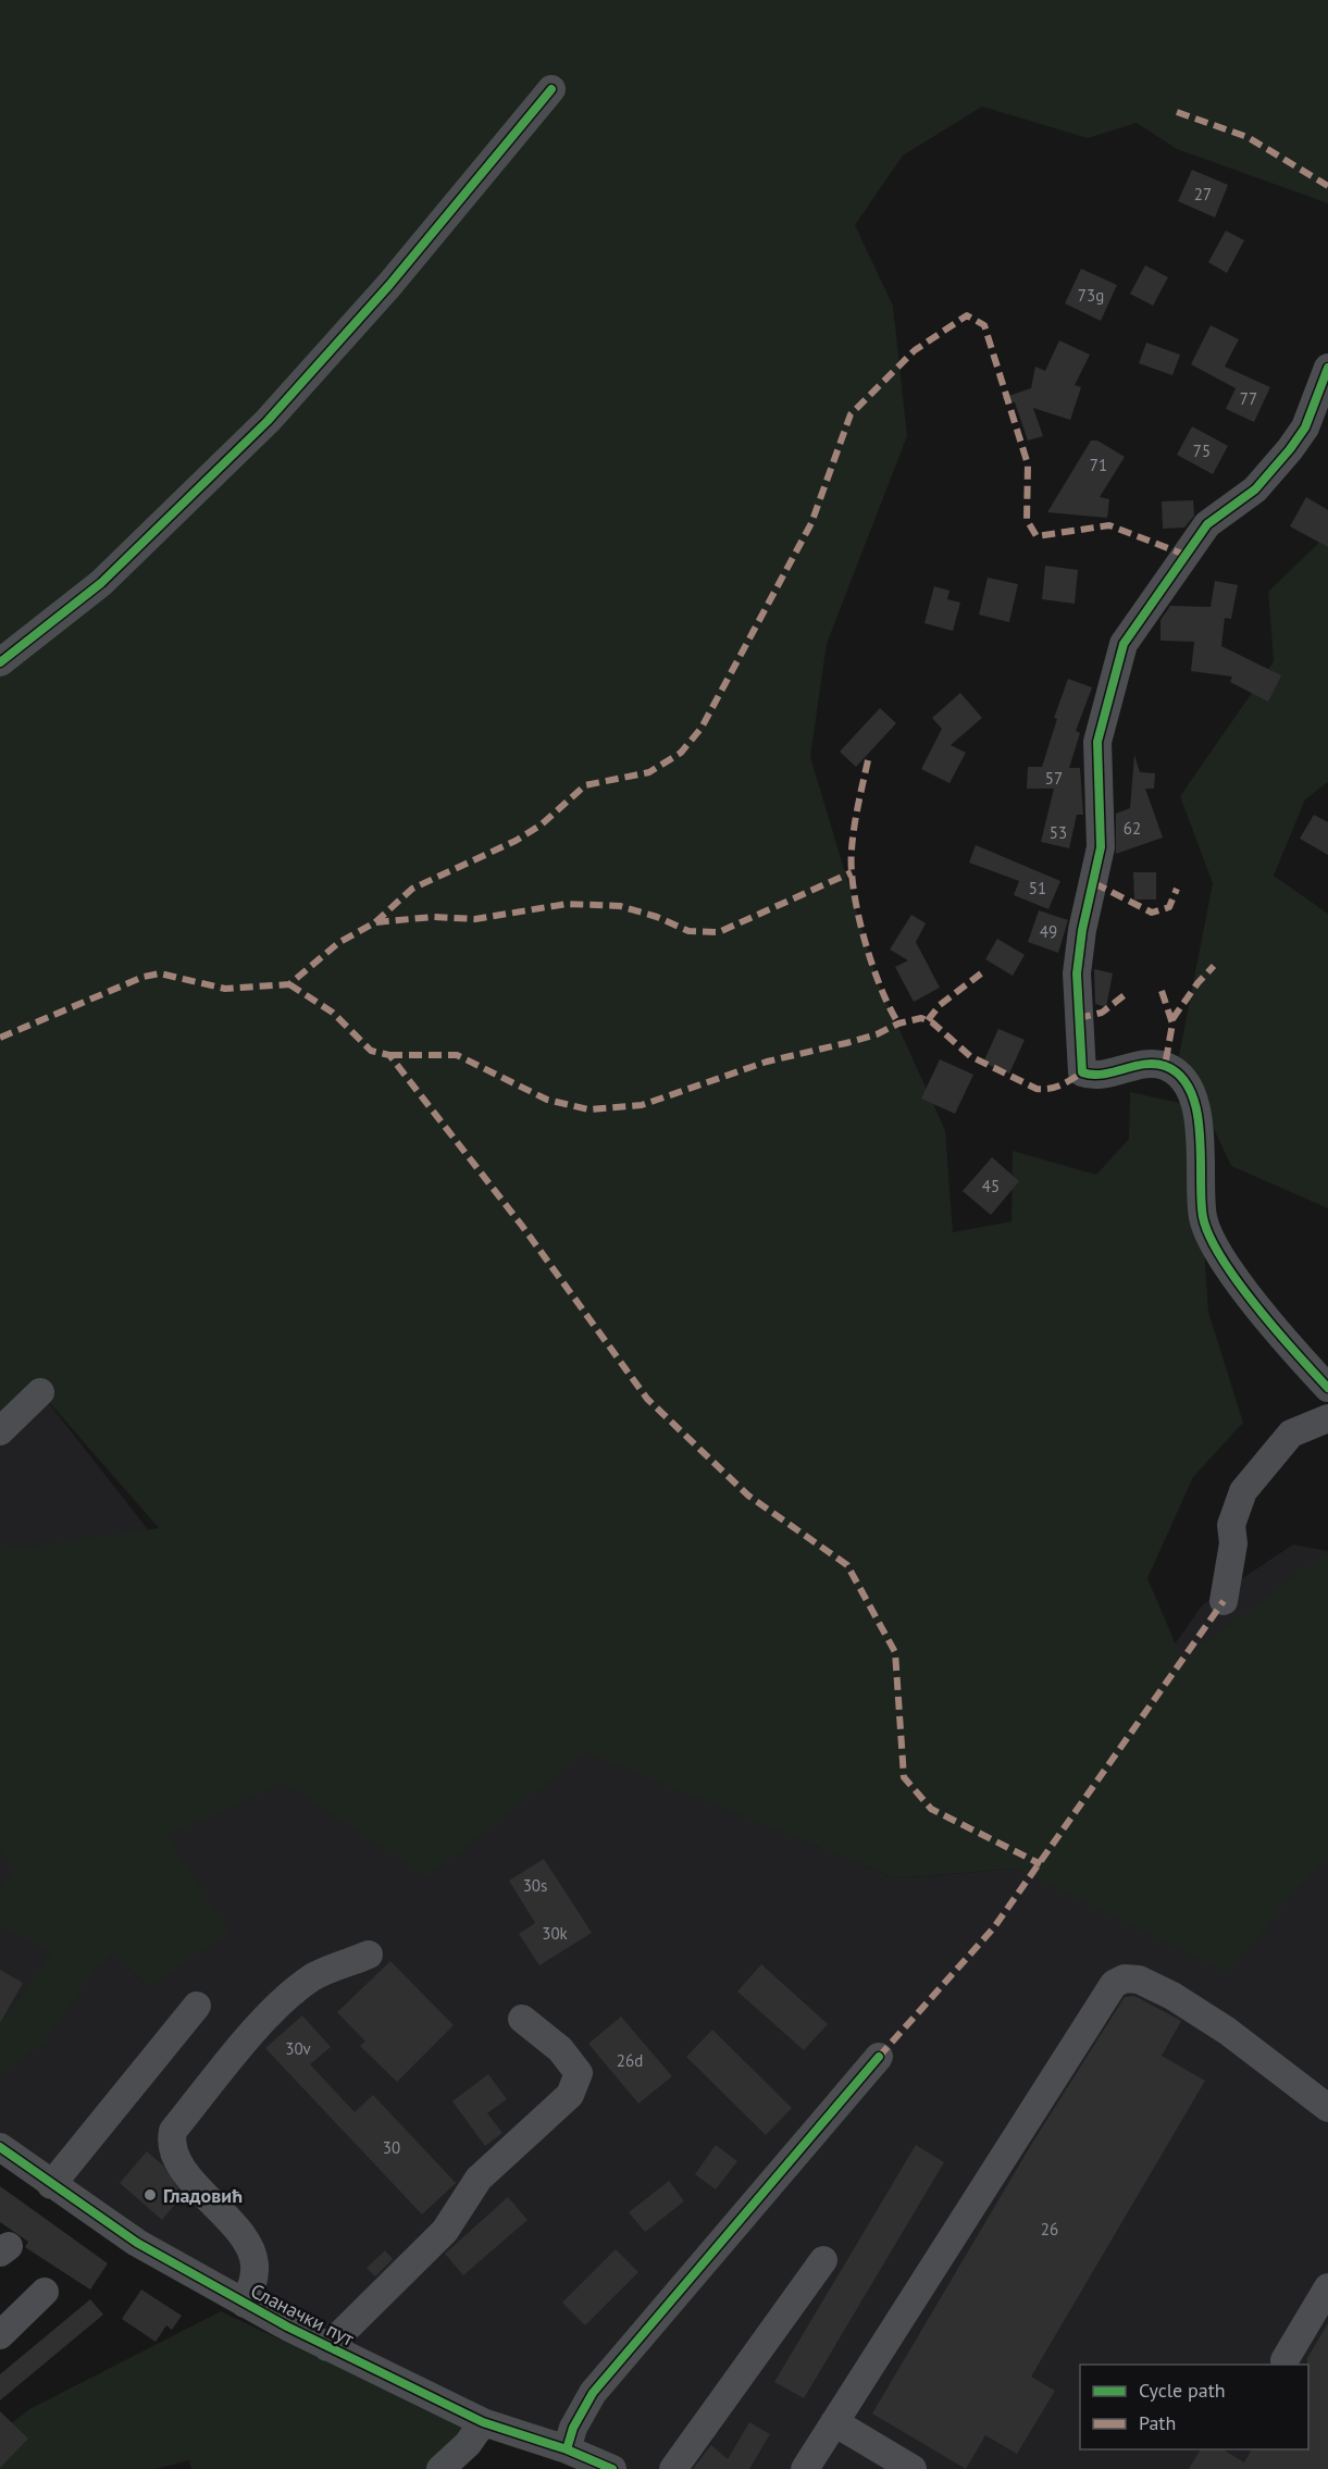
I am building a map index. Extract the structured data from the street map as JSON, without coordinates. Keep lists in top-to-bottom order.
{
  "streets": {
    "street": ["Сланачки пут"]
  },
  "places": ["Гладовић"],
  "house_numbers": [
    "27",
    "73g",
    "77",
    "75",
    "71",
    "57",
    "62",
    "53",
    "51",
    "49",
    "45",
    "30s",
    "30k",
    "30v",
    "26d",
    "30",
    "26"
  ],
  "legend": ["Cycle path", "Path"]
}
